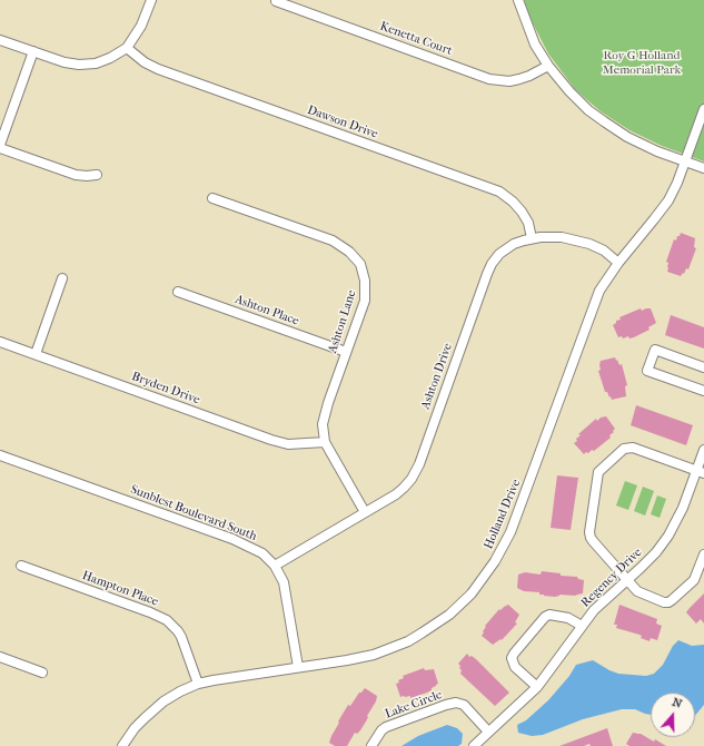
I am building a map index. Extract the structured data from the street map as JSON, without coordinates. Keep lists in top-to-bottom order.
{
  "streets": {
    "street": [
      "Kenetta Court",
      "Dawson Drive",
      "Ashton Place",
      "Ashton Lane",
      "Ashton Drive",
      "Bryden Drive",
      "Sunblest Boulevard South",
      "Holland Drive",
      "Regency Drive",
      "Hampton Place",
      "Lake Circle"
    ]
  },
  "crossings": [
    ["Dawson Drive", "Ashton Drive"],
    ["Ashton Place", "Ashton Lane"],
    ["Ashton Lane", "Ashton Drive"],
    ["Ashton Lane", "Bryden Drive"],
    ["Ashton Drive", "Sunblest Boulevard South"],
    ["Ashton Drive", "Holland Drive"],
    ["Sunblest Boulevard South", "Holland Drive"],
    ["Holland Drive", "Hampton Place"],
    ["Regency Drive", "Lake Circle"]
  ],
  "parks": ["Roy G Holland Memorial Park"],
  "north": "top"
}
